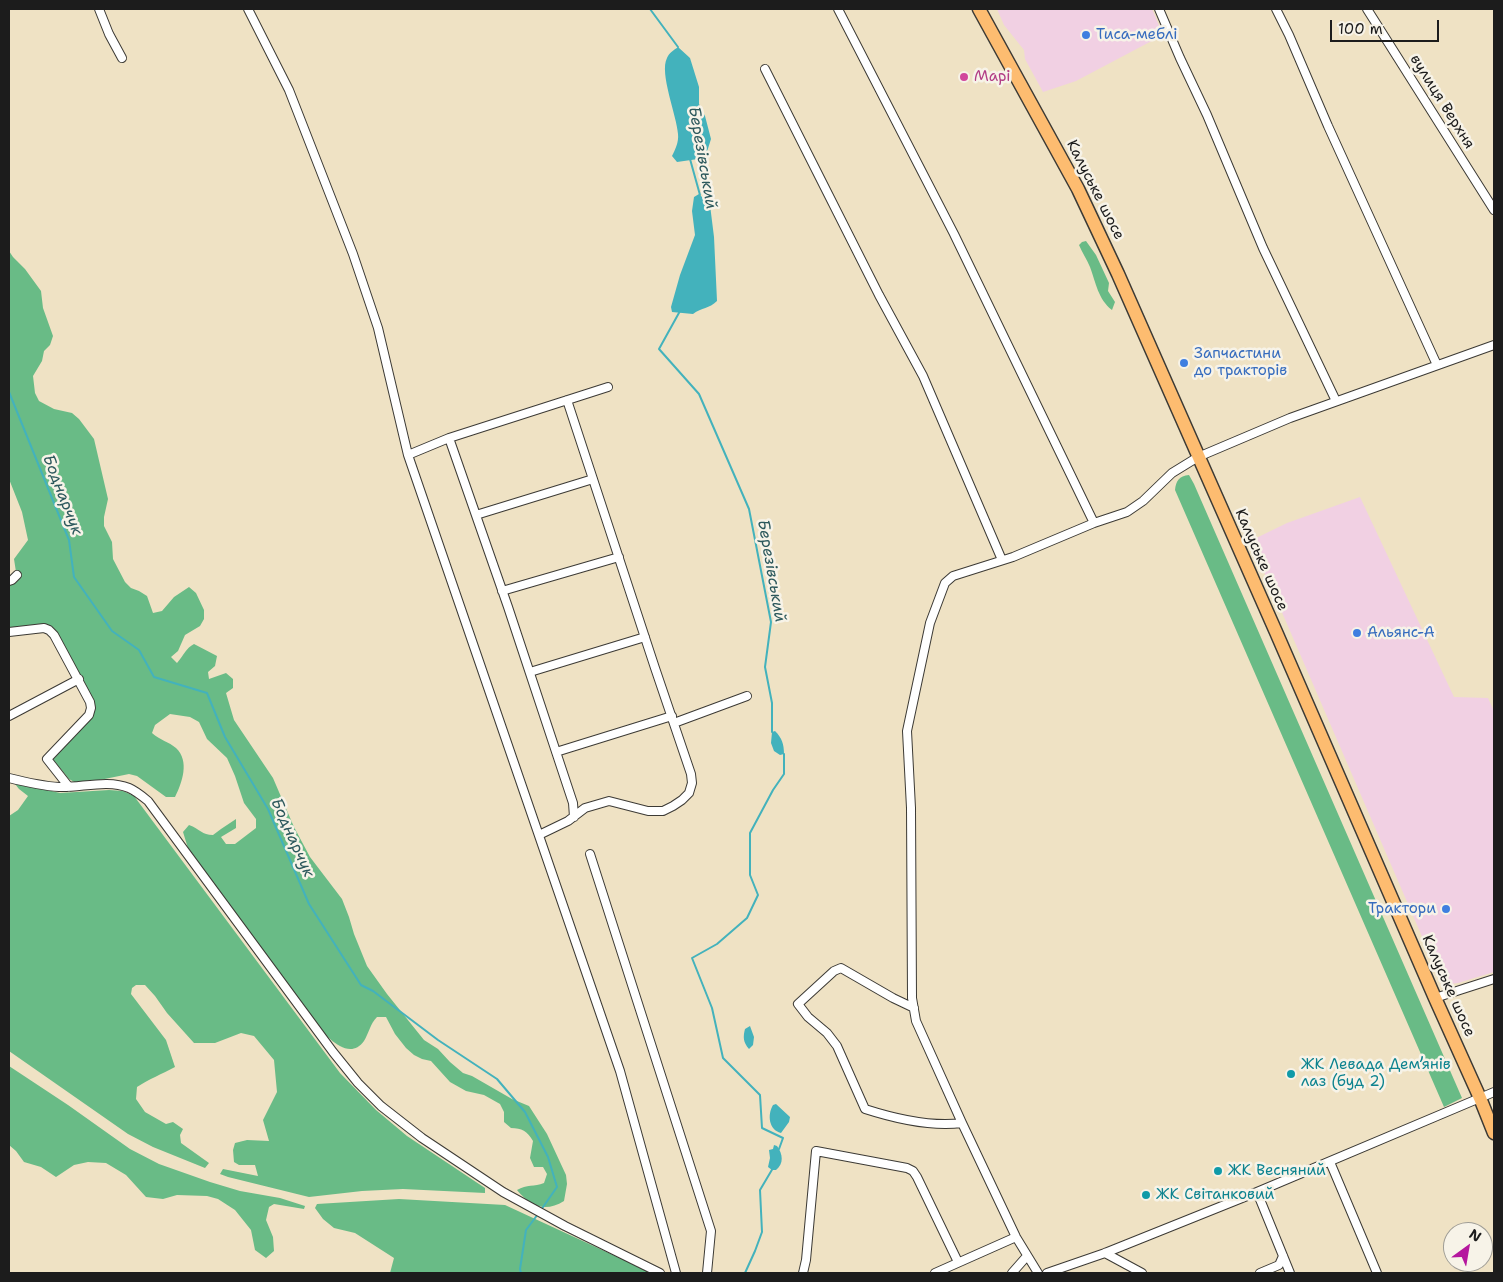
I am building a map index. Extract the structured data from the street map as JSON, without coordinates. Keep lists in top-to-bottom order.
{
  "streets": {
    "main road": ["Калуське шосе"],
    "street": ["вулиця Верхня"]
  },
  "water": ["Березівський", "Боднарчук"],
  "places": [
    "Тиса-меблі",
    "Марі",
    "Запчастини до тракторів",
    "Альянс-А",
    "Трактори",
    "ЖК Левада Дем’янів лаз (буд 2)",
    "ЖК Весняний",
    "ЖК Світанковий"
  ],
  "scale_bar": "100 m",
  "north": "top right"
}
